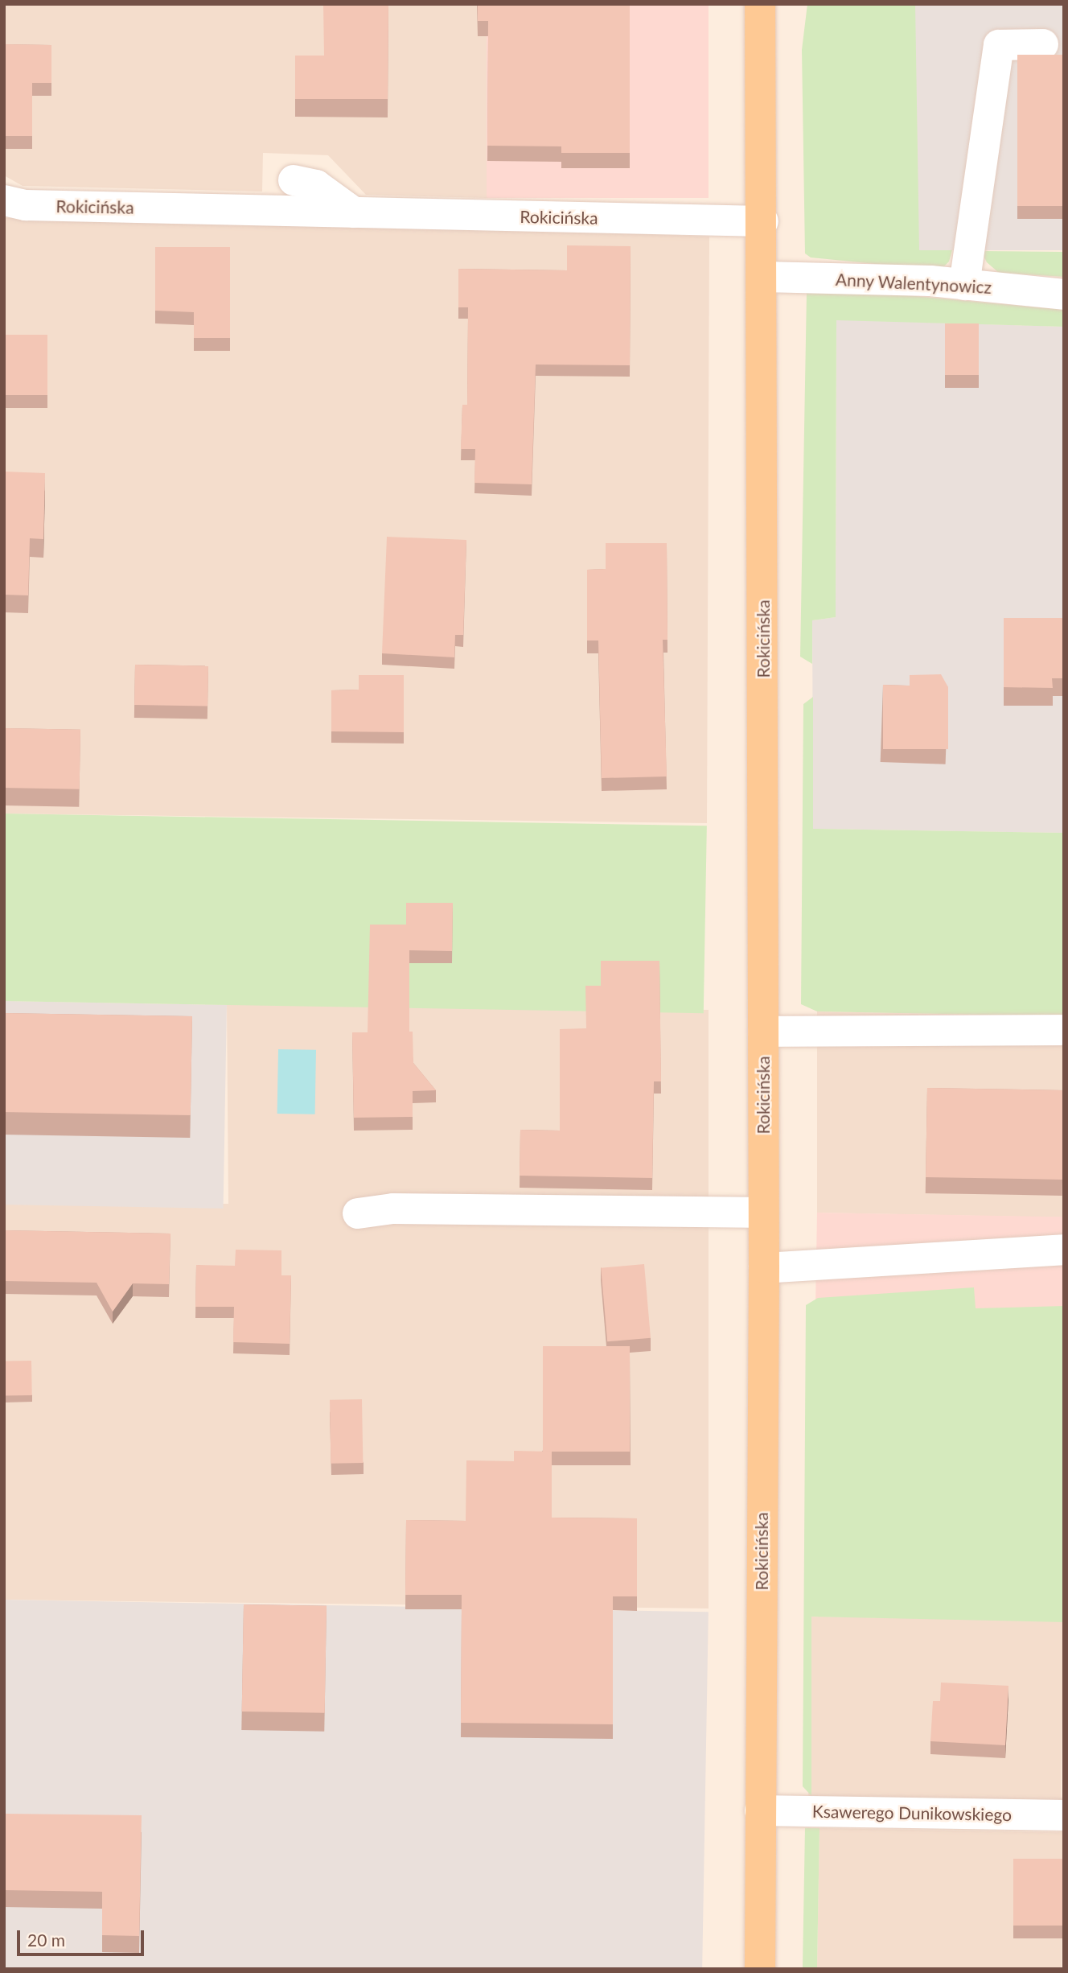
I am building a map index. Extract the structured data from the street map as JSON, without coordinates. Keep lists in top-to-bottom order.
{
  "streets": {
    "main road": ["Rokicińska"],
    "street": ["Anny Walentynowicz", "Ksawerego Dunikowskiego"]
  },
  "crossings": [
    ["Rokicińska", "Anny Walentynowicz"],
    ["Rokicińska", "Ksawerego Dunikowskiego"]
  ],
  "scale_bar": "20 m"
}
